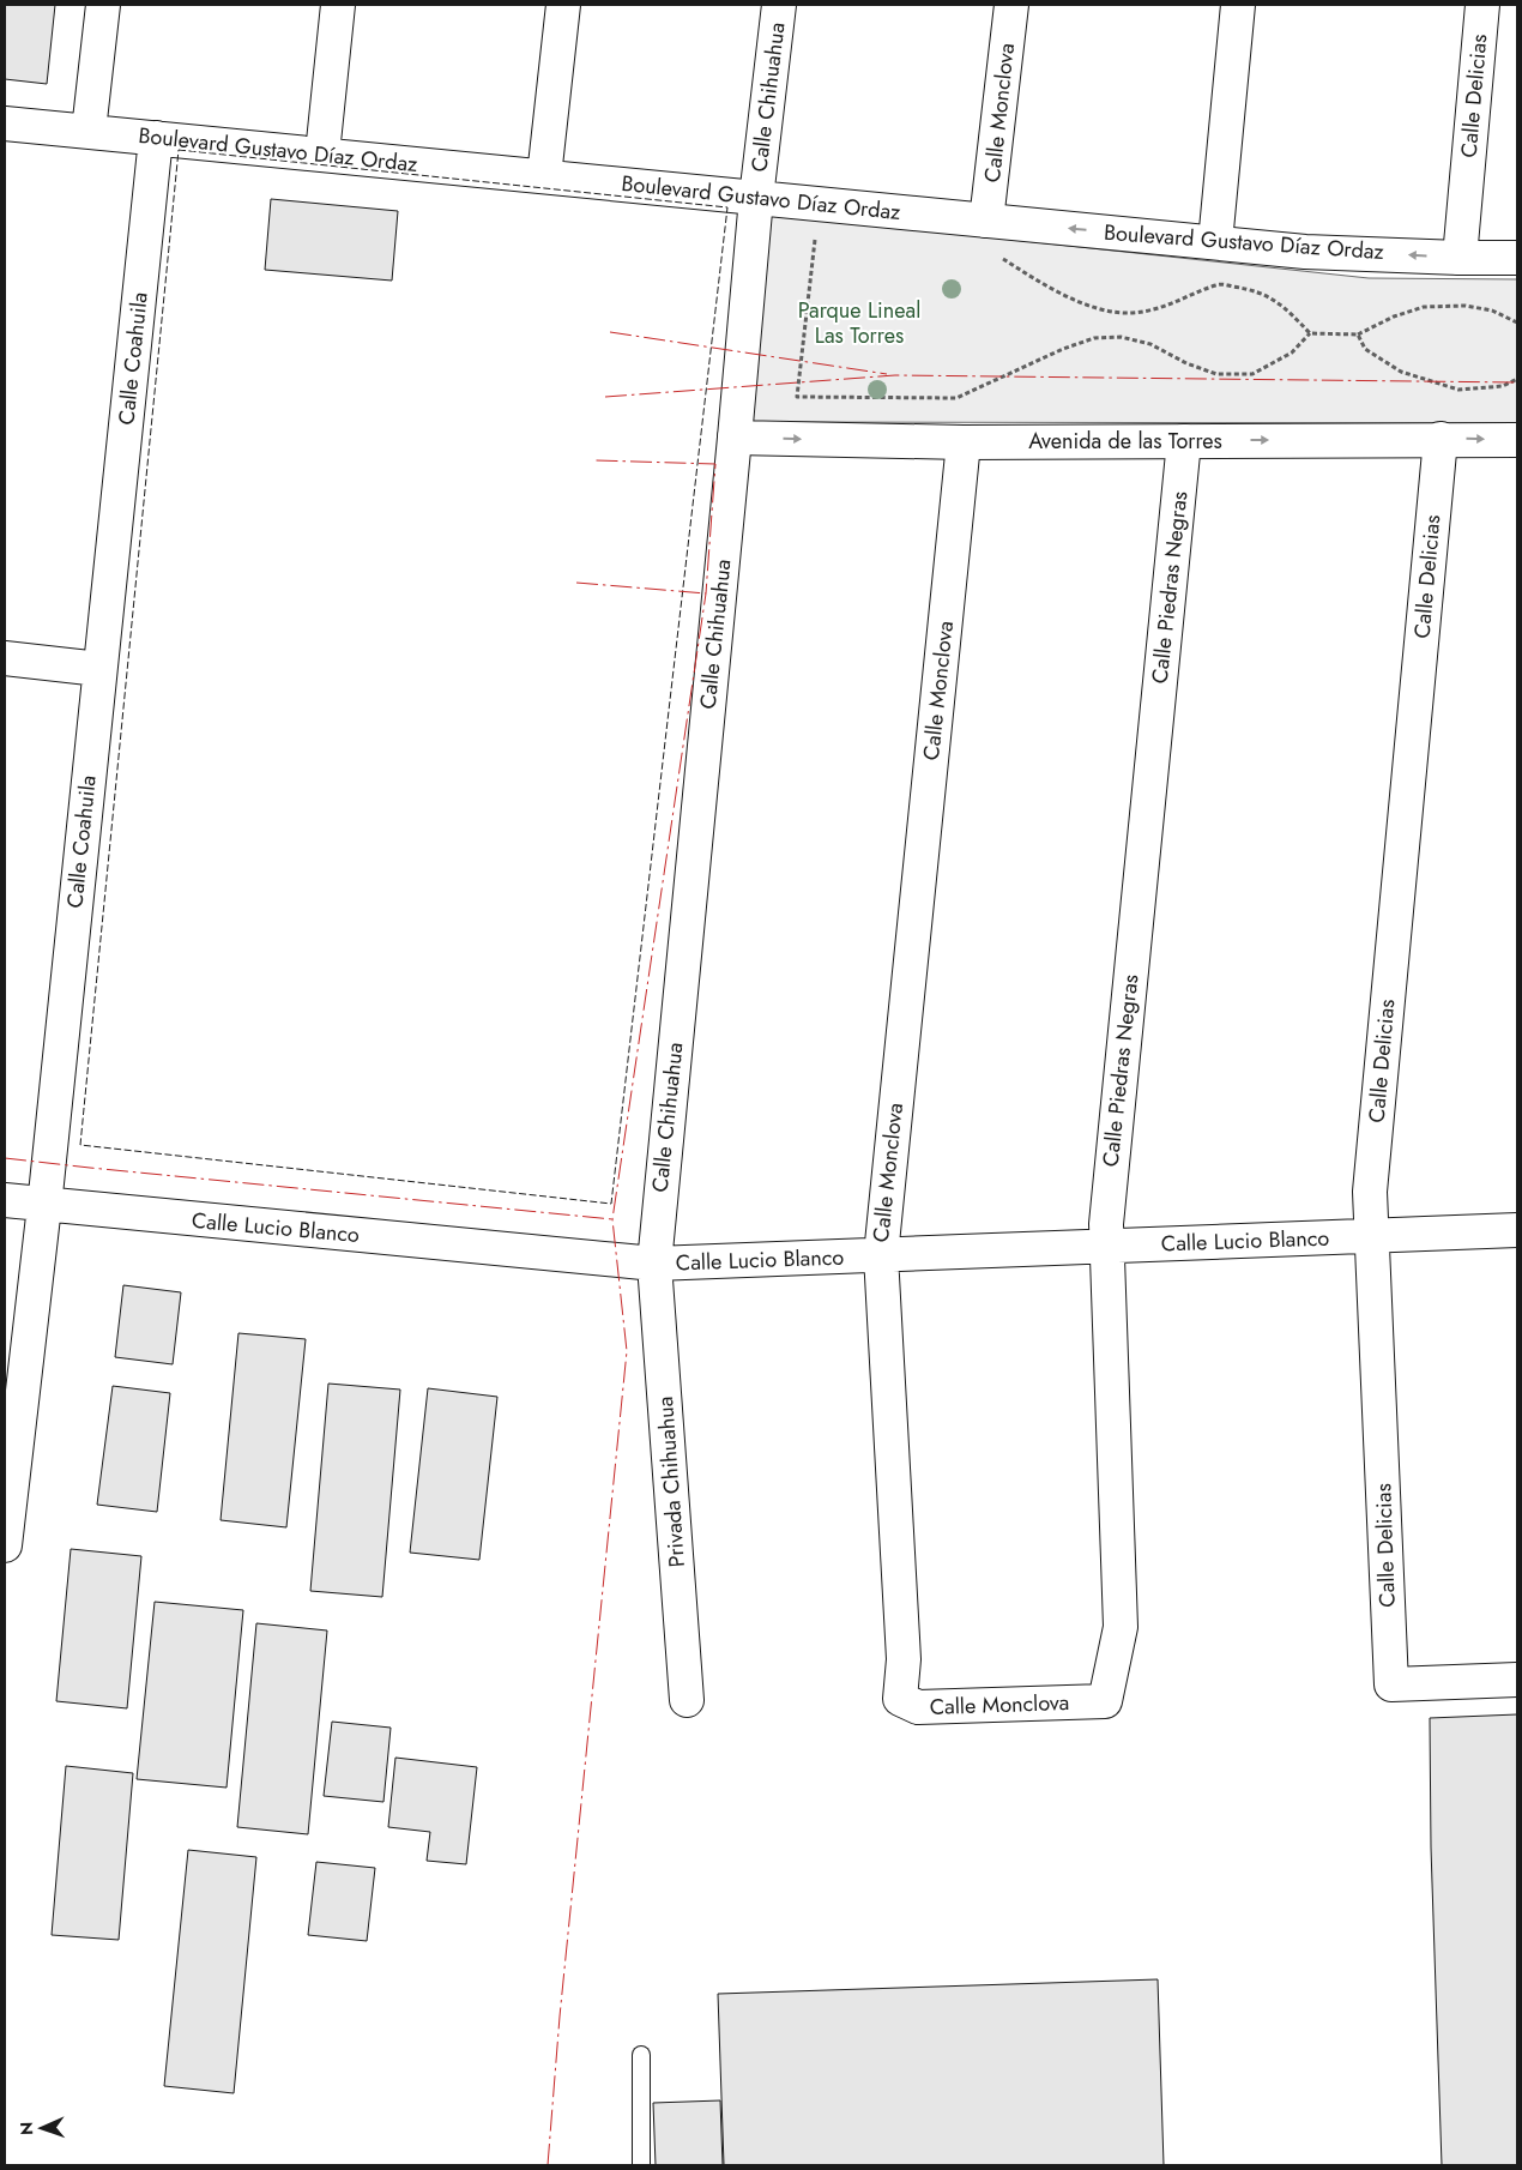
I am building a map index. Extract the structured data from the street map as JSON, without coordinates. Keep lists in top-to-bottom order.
{
  "streets": {
    "street": [
      "Calle Delicias",
      "Calle Chihuahua",
      "Calle Monclova",
      "Boulevard Gustavo Díaz Ordaz",
      "Calle Coahuila",
      "Avenida de las Torres",
      "Calle Piedras Negras",
      "Calle Lucio Blanco",
      "Privada Chihuahua"
    ]
  },
  "crossings": [
    ["Calle Delicias", "Boulevard Gustavo Díaz Ordaz"],
    ["Calle Delicias", "Avenida de las Torres"],
    ["Calle Delicias", "Calle Lucio Blanco"],
    ["Calle Chihuahua", "Boulevard Gustavo Díaz Ordaz"],
    ["Calle Chihuahua", "Avenida de las Torres"],
    ["Calle Chihuahua", "Calle Lucio Blanco"],
    ["Calle Chihuahua", "Privada Chihuahua"],
    ["Calle Monclova", "Boulevard Gustavo Díaz Ordaz"],
    ["Calle Monclova", "Avenida de las Torres"],
    ["Calle Monclova", "Calle Piedras Negras"],
    ["Calle Monclova", "Calle Lucio Blanco"],
    ["Boulevard Gustavo Díaz Ordaz", "Calle Coahuila"],
    ["Calle Coahuila", "Calle Lucio Blanco"],
    ["Avenida de las Torres", "Calle Piedras Negras"],
    ["Calle Piedras Negras", "Calle Lucio Blanco"],
    ["Calle Lucio Blanco", "Privada Chihuahua"]
  ],
  "one_way": ["Avenida de las Torres"],
  "parks": ["Parque Lineal Las Torres"],
  "north": "left"
}
